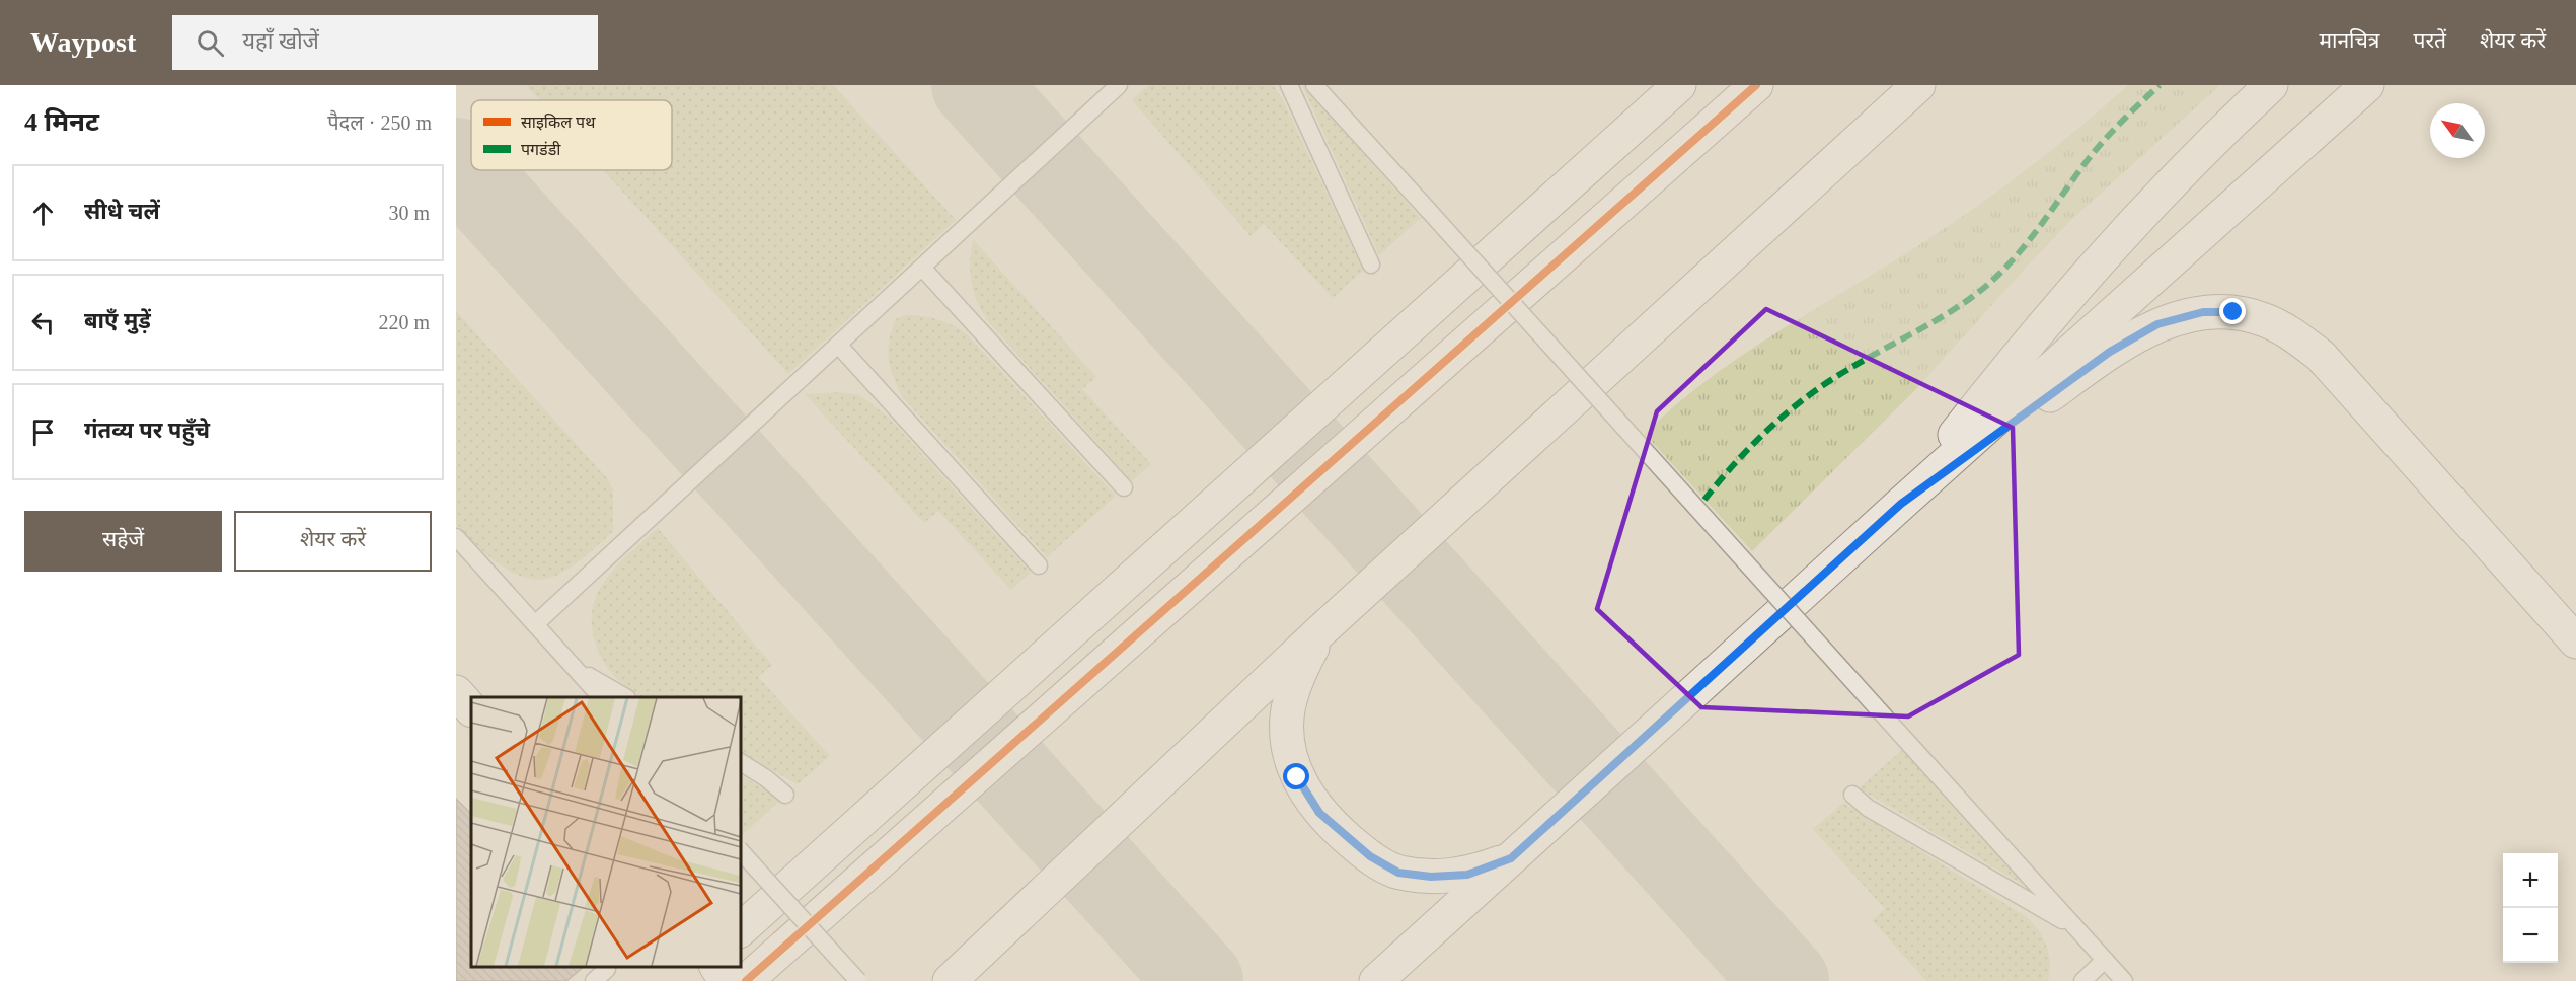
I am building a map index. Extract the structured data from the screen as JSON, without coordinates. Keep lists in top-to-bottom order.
{
  "legend": ["साइकिल पथ", "पगडंडी"],
  "north": "top left",
  "page": {
    "header": "Waypost",
    "search": "यहाँ खोजें",
    "nav": ["मानचित्र", "परतें", "शेयर करें"],
    "heading": ["4 मिनट", "पैदल · 250 m"],
    "list": [
      ["सीधे चलें", "30 m"],
      ["बाएँ मुड़ें", "220 m"],
      "गंतव्य पर पहुँचे"
    ],
    "buttons": ["सहेजें", "शेयर करें"],
    "map_buttons": ["+", "−"]
  }
}
